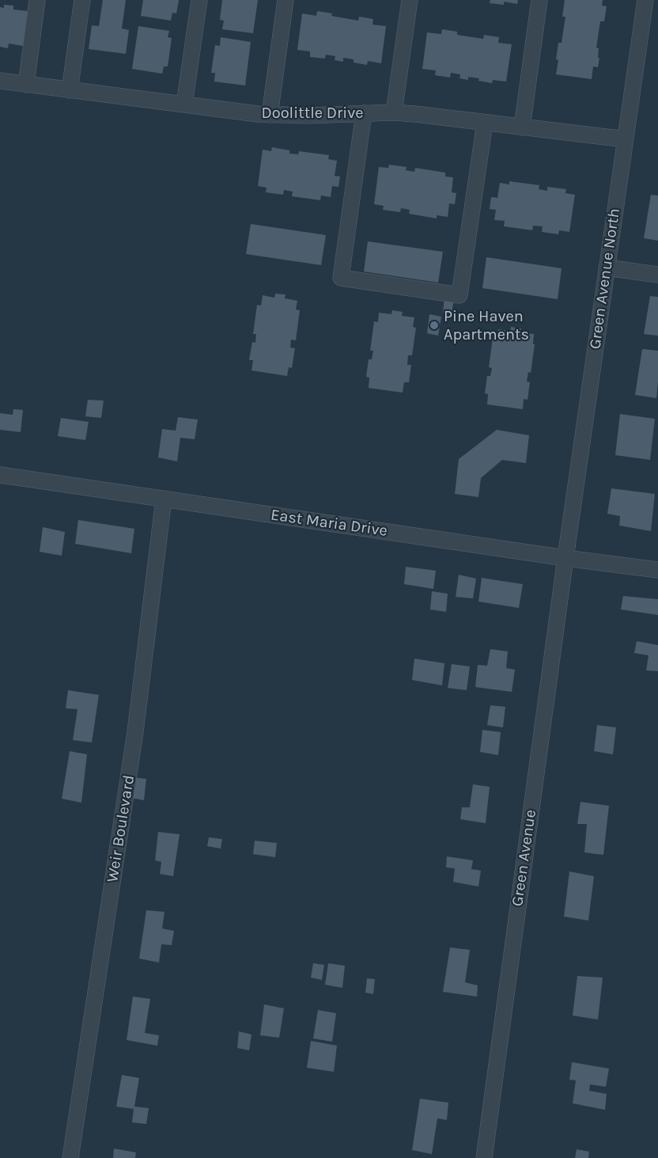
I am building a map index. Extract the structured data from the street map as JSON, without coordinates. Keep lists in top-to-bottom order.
{
  "streets": {
    "street": [
      "Doolittle Drive",
      "Green Avenue North",
      "East Maria Drive",
      "Weir Boulevard",
      "Green Avenue"
    ]
  },
  "crossings": [
    ["Doolittle Drive", "Green Avenue North"],
    ["Green Avenue North", "East Maria Drive"],
    ["Green Avenue North", "Green Avenue"],
    ["East Maria Drive", "Weir Boulevard"],
    ["East Maria Drive", "Green Avenue"]
  ],
  "places": ["Pine Haven Apartments"]
}
